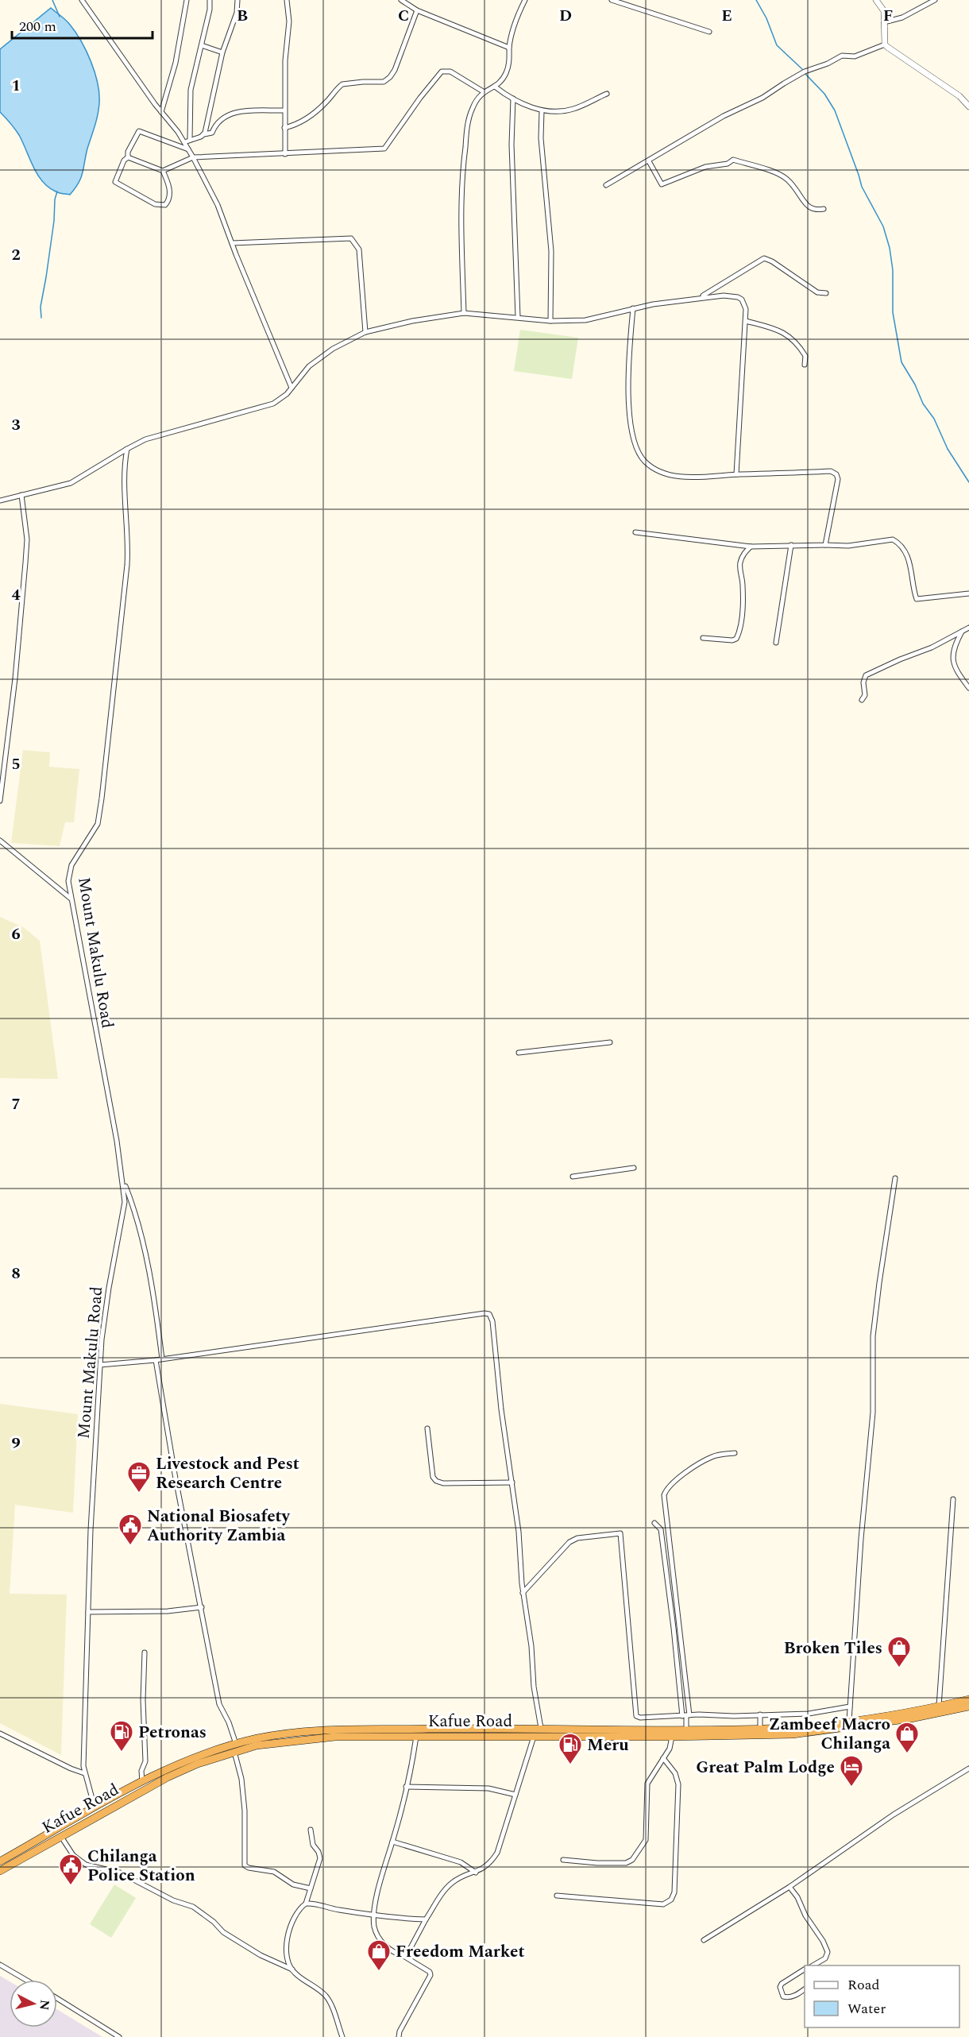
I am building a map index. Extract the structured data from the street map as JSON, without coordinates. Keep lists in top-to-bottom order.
{
  "streets": {
    "highway": ["Kafue Road"],
    "street": ["Mount Makulu Road"]
  },
  "crossings": [
    ["Mount Makulu Road", "Kafue Road"]
  ],
  "places": {
    "office": ["Livestock and Pest Research Centre"],
    "public building": ["National Biosafety Authority Zambia", "Chilanga Police Station"],
    "shop": ["Broken Tiles", "Zambeef Macro Chilanga", "Freedom Market"],
    "fuel station": ["Petronas", "Meru"],
    "hotel": ["Great Palm Lodge"]
  },
  "legend": ["Road", "Water"],
  "scale_bar": "200 m",
  "north": "right",
  "grid": {
    "columns": [
      "B",
      "C",
      "D",
      "E",
      "F"
    ],
    "rows": [
      "1",
      "2",
      "3",
      "4",
      "5",
      "6",
      "7",
      "8",
      "9"
    ]
  }
}
